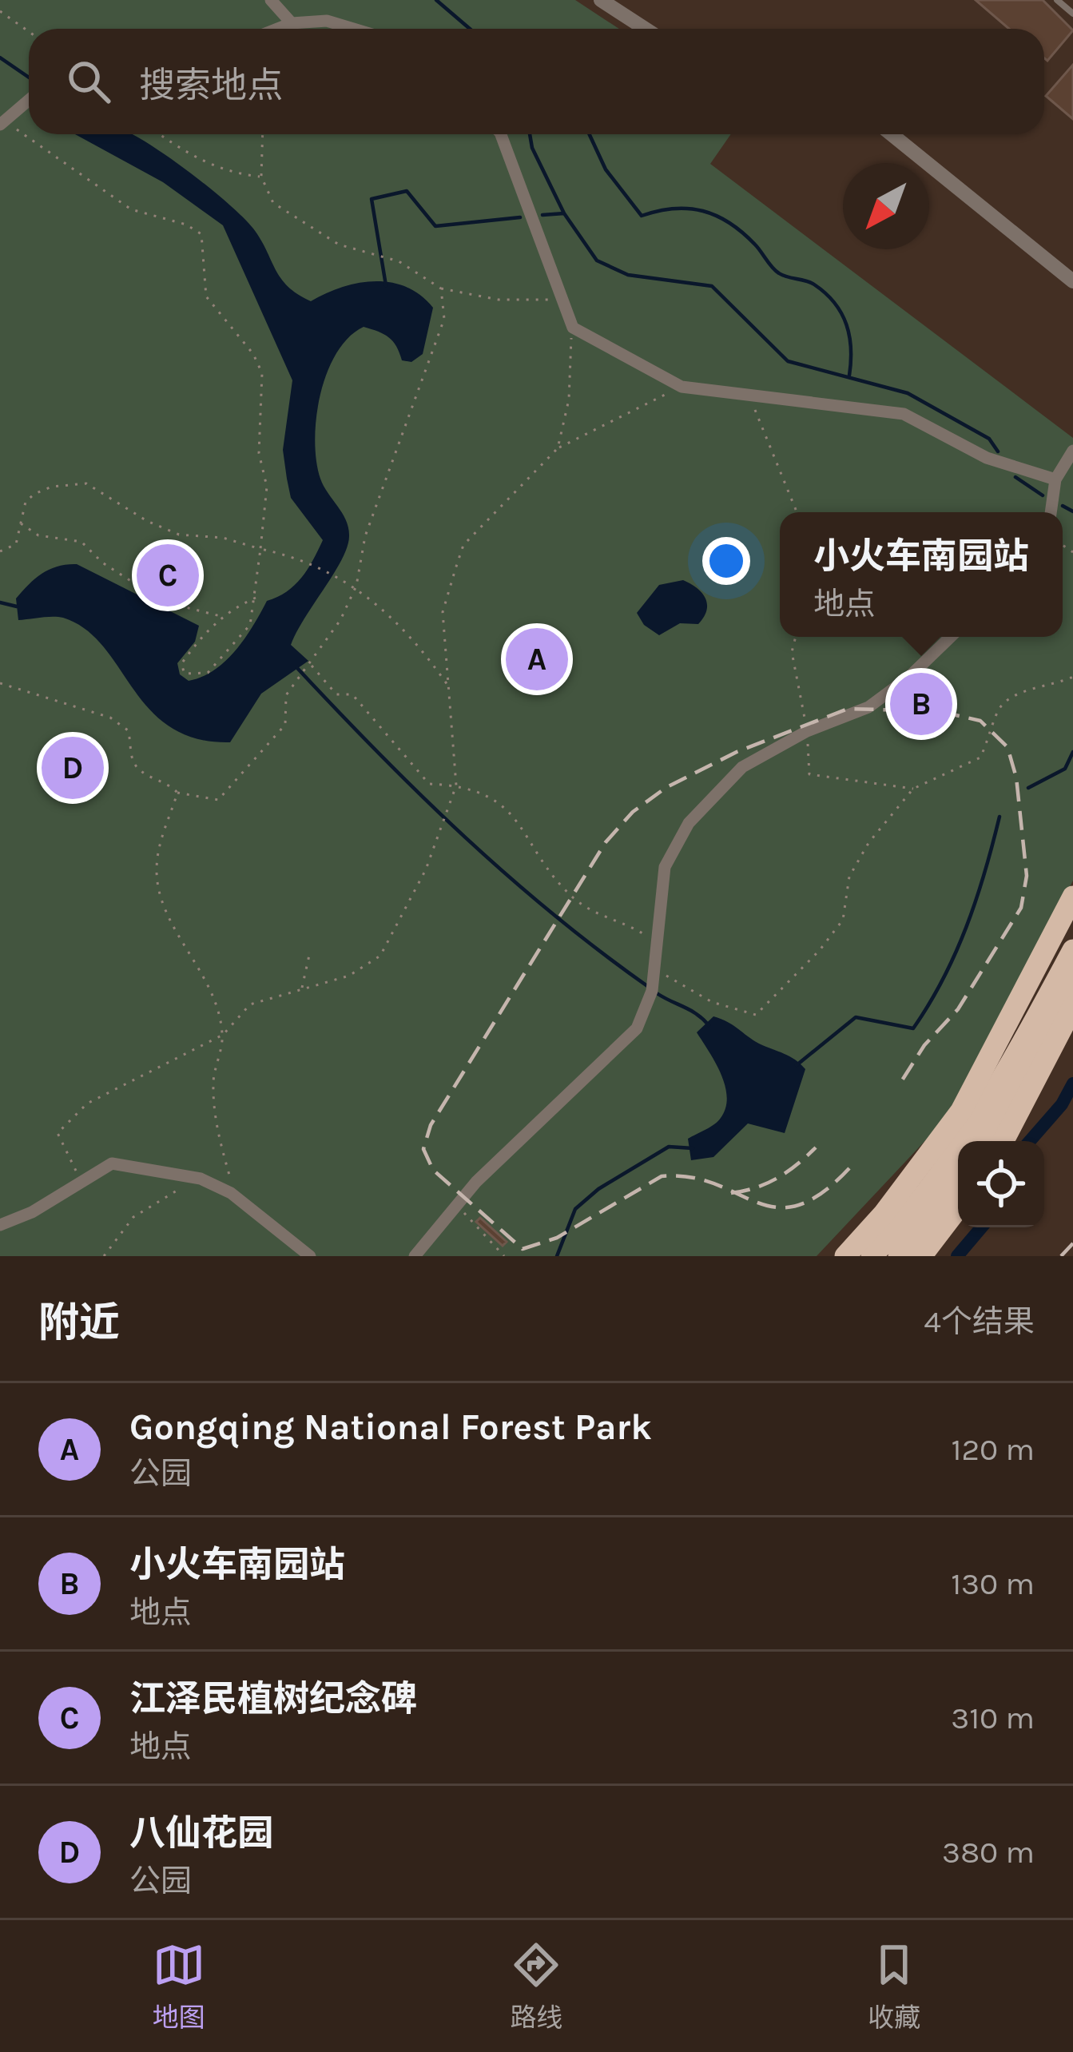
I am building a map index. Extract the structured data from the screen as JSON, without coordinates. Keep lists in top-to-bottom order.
{
  "north": "bottom left",
  "page": {
    "search": "搜索地点",
    "popup": ["小火车南园站", "地点"],
    "pins": [
      "C",
      "A",
      "B",
      "D"
    ],
    "heading": ["附近", "4个结果"],
    "list": [
      {
        "mark": "A",
        "name": "Gongqing National Forest Park",
        "note": "公园",
        "value": "120 m"
      },
      {
        "mark": "B",
        "name": "小火车南园站",
        "note": "地点",
        "value": "130 m"
      },
      {
        "mark": "C",
        "name": "江泽民植树纪念碑",
        "note": "地点",
        "value": "310 m"
      },
      {
        "mark": "D",
        "name": "八仙花园",
        "note": "公园",
        "value": "380 m"
      }
    ],
    "nav": ["地图", "路线", "收藏"]
  }
}
